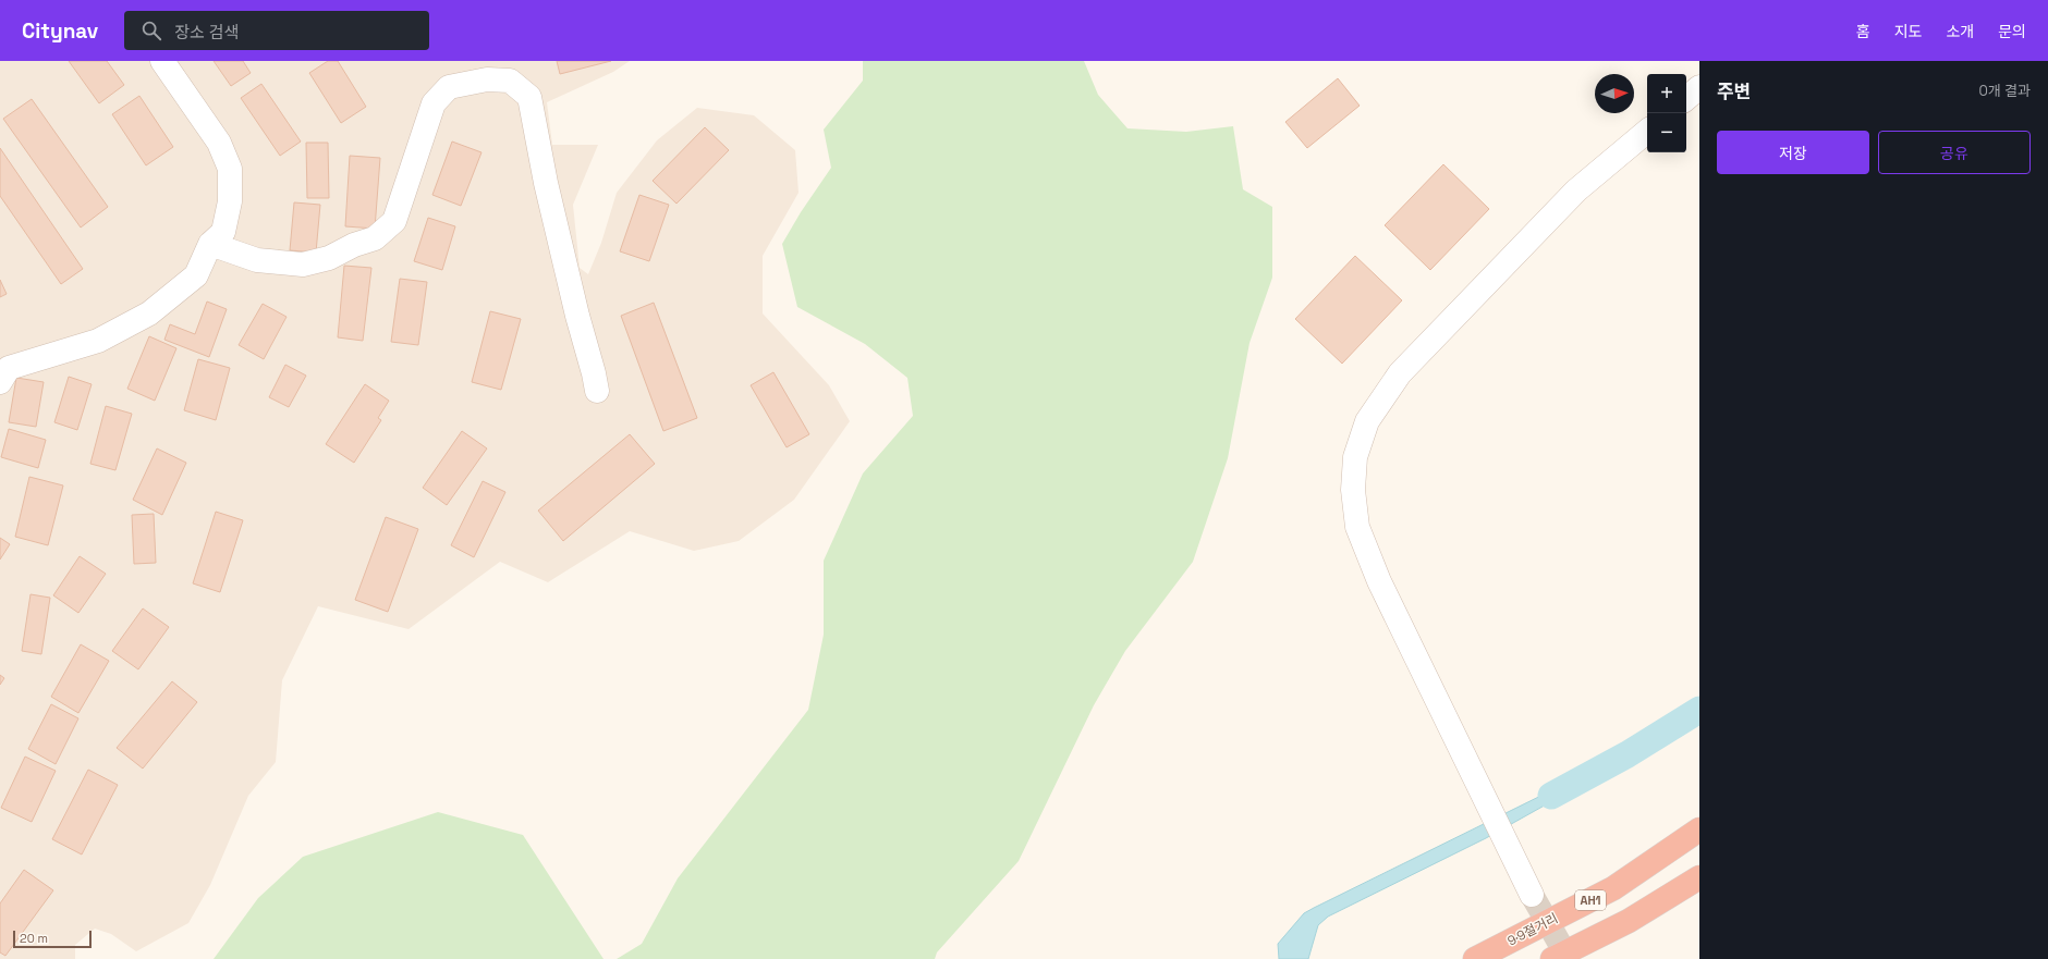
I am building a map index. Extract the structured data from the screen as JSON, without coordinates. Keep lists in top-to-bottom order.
{
  "streets": {
    "highway": ["AH1", "9·9절거리"]
  },
  "scale_bar": "20 m",
  "north": "right",
  "page": {
    "header": "Citynav",
    "search": "장소 검색",
    "nav": [
      "홈",
      "지도",
      "소개",
      "문의"
    ],
    "heading": ["주변", "0개 결과"],
    "map_buttons": ["+", "−"],
    "buttons": ["저장", "공유"],
    "scale": "20 m"
  }
}
